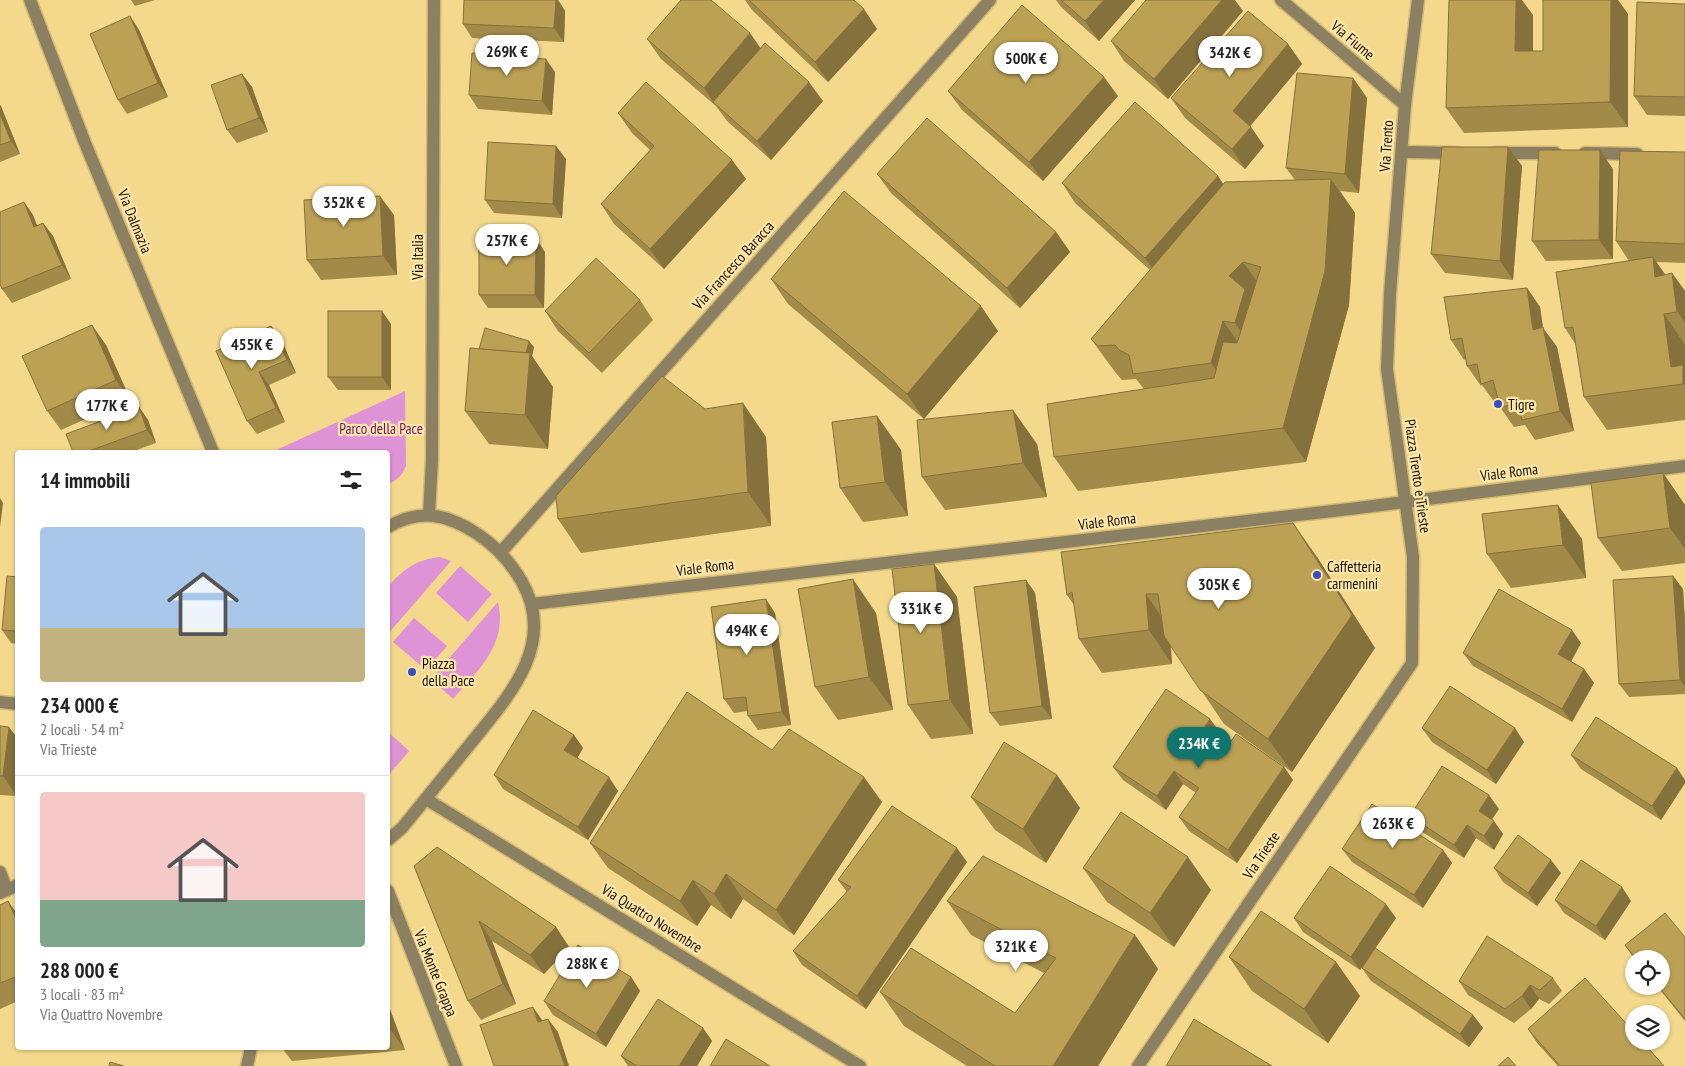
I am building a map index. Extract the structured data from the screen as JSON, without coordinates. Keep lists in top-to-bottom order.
{
  "streets": {
    "street": [
      "Via Fiume",
      "Via Trento",
      "Via Dalmazia",
      "Via Italia",
      "Via Francesco Baracca",
      "Viale Roma",
      "Piazza Trento e Trieste",
      "Via Trieste",
      "Via Quattro Novembre",
      "Via Monte Grappa"
    ]
  },
  "crossings": [
    ["Via Fiume", "Via Trento"],
    ["Via Trento", "Piazza Trento e Trieste"],
    ["Viale Roma", "Piazza Trento e Trieste"],
    ["Piazza Trento e Trieste", "Via Trieste"]
  ],
  "parks": ["Parco della Pace"],
  "places": ["Tigre", "Caffetteria carmenini", "Piazza della Pace"],
  "page": {
    "price": [
      "269K €",
      "342K €",
      "500K €",
      "352K €",
      "257K €",
      "455K €",
      "177K €",
      "305K €",
      "331K €",
      "494K €",
      "234K €",
      "263K €",
      "321K €",
      "288K €"
    ],
    "heading": "14 immobili",
    "list": [
      {
        "name": "234 000 €",
        "note": "2 locali · 54 m² · Via Trieste"
      },
      {
        "name": "288 000 €",
        "note": "3 locali · 83 m² · Via Quattro Novembre"
      }
    ]
  }
}
